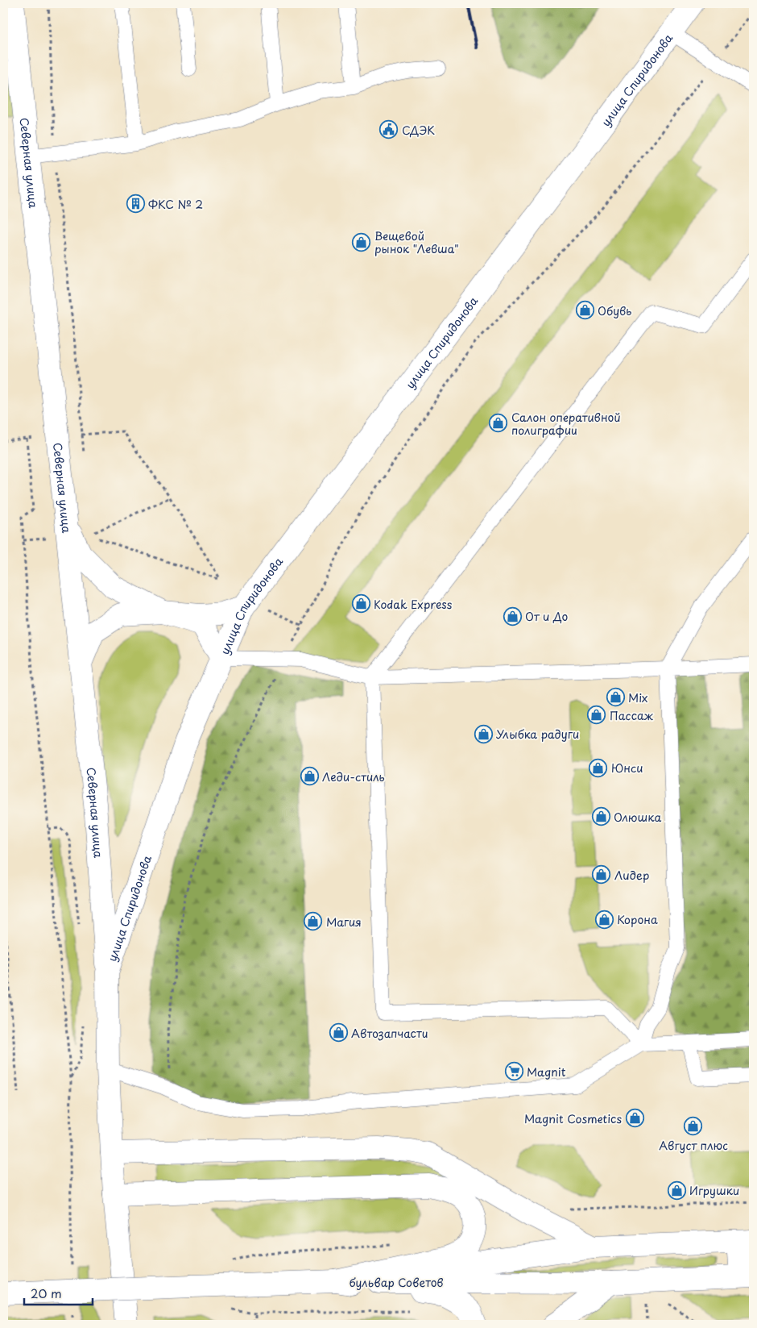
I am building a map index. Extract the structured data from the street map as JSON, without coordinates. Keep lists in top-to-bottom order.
{
  "streets": {
    "street": ["улица Спиридонова", "Северная улица", "бульвар Советов"]
  },
  "crossings": [
    ["улица Спиридонова", "Северная улица"]
  ],
  "places": {
    "public building": ["СДЭК"],
    "building": ["ФКС № 2"],
    "shop": [
      "Вещевой рынок \"Левша\"",
      "Обувь",
      "Салон оперативной полиграфии",
      "Kodak Express",
      "От и До",
      "Mix",
      "Пассаж",
      "Улыбка радуги",
      "Юнси",
      "Леди-стиль",
      "Олюшка",
      "Лидер",
      "Корона",
      "Магия",
      "Автозапчасти",
      "Magnit Cosmetics",
      "Август плюс",
      "Игрушки"
    ],
    "supermarket": ["Magnit"]
  },
  "scale_bar": "20 m"
}
